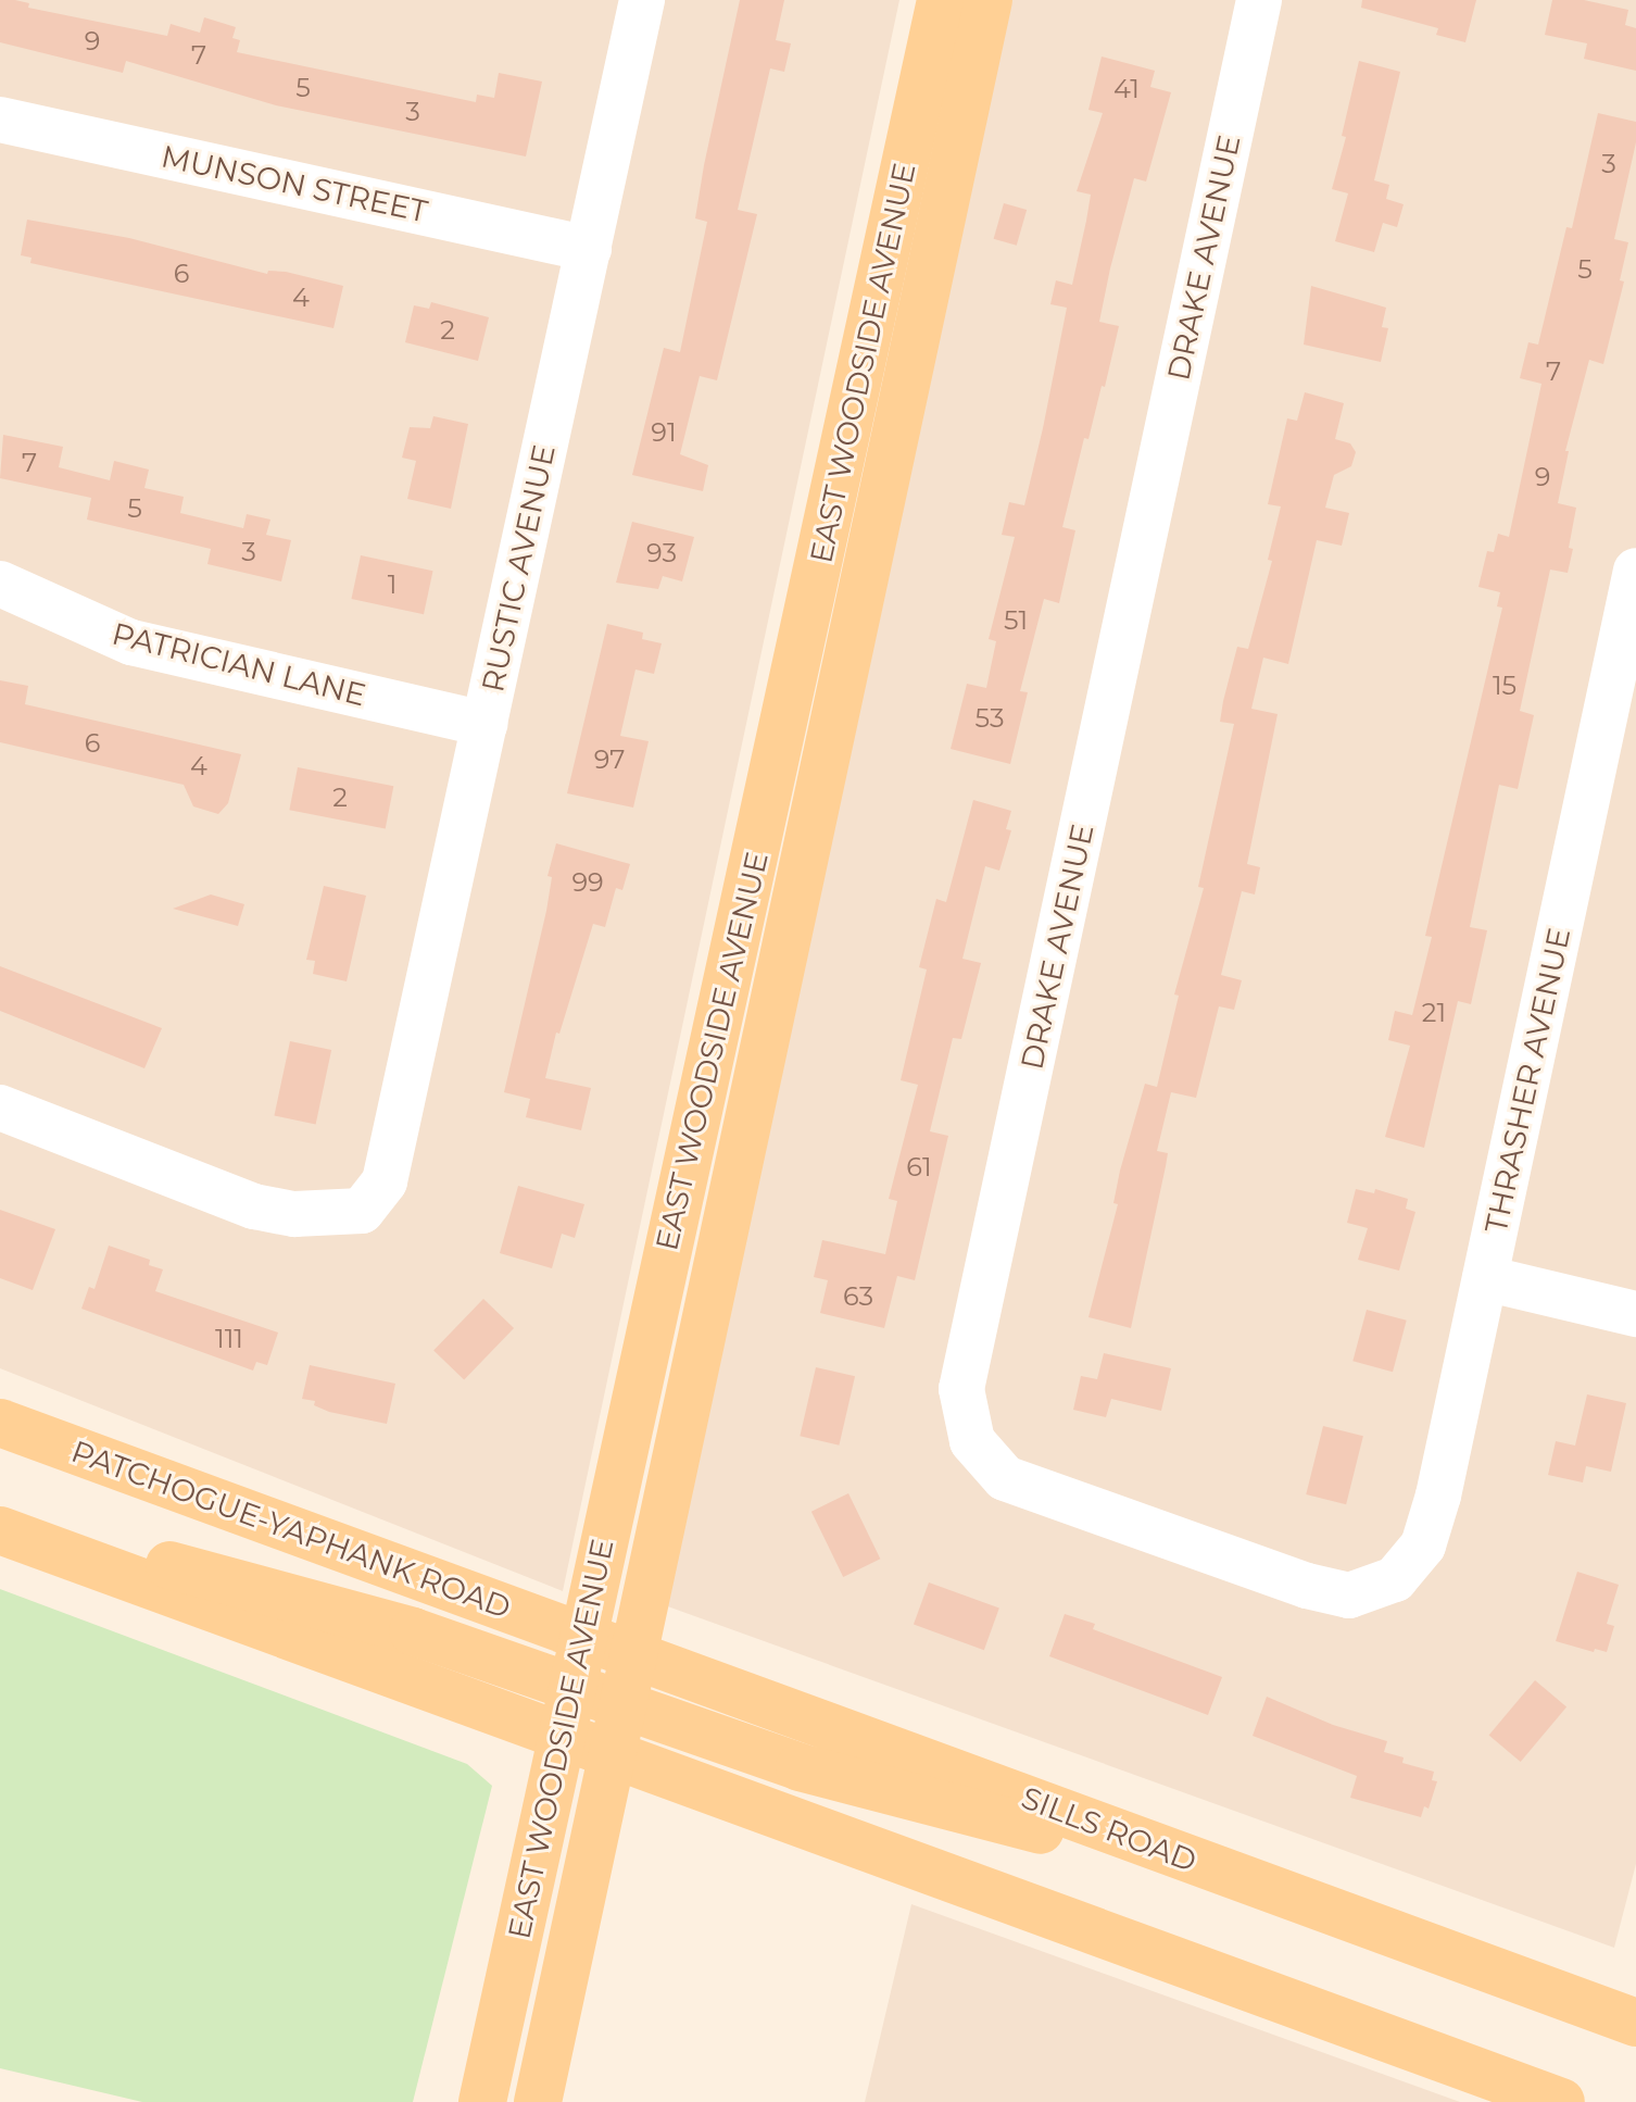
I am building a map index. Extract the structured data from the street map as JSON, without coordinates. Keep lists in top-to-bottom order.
{
  "streets": {
    "main road": ["EAST WOODSIDE AVENUE", "PATCHOGUE-YAPHANK ROAD", "SILLS ROAD"],
    "street": [
      "MUNSON STREET",
      "DRAKE AVENUE",
      "RUSTIC AVENUE",
      "PATRICIAN LANE",
      "THRASHER AVENUE"
    ]
  },
  "crossings": [
    ["MUNSON STREET", "RUSTIC AVENUE"],
    ["DRAKE AVENUE", "THRASHER AVENUE"],
    ["EAST WOODSIDE AVENUE", "PATCHOGUE-YAPHANK ROAD"],
    ["EAST WOODSIDE AVENUE", "SILLS ROAD"],
    ["RUSTIC AVENUE", "PATRICIAN LANE"],
    ["PATCHOGUE-YAPHANK ROAD", "SILLS ROAD"]
  ],
  "house_numbers": [
    "9",
    "7",
    "5",
    "41",
    "3",
    "3",
    "5",
    "6",
    "4",
    "2",
    "7",
    "91",
    "7",
    "9",
    "5",
    "3",
    "93",
    "1",
    "51",
    "15",
    "53",
    "6",
    "97",
    "4",
    "2",
    "99",
    "21",
    "61",
    "63",
    "111"
  ]
}
